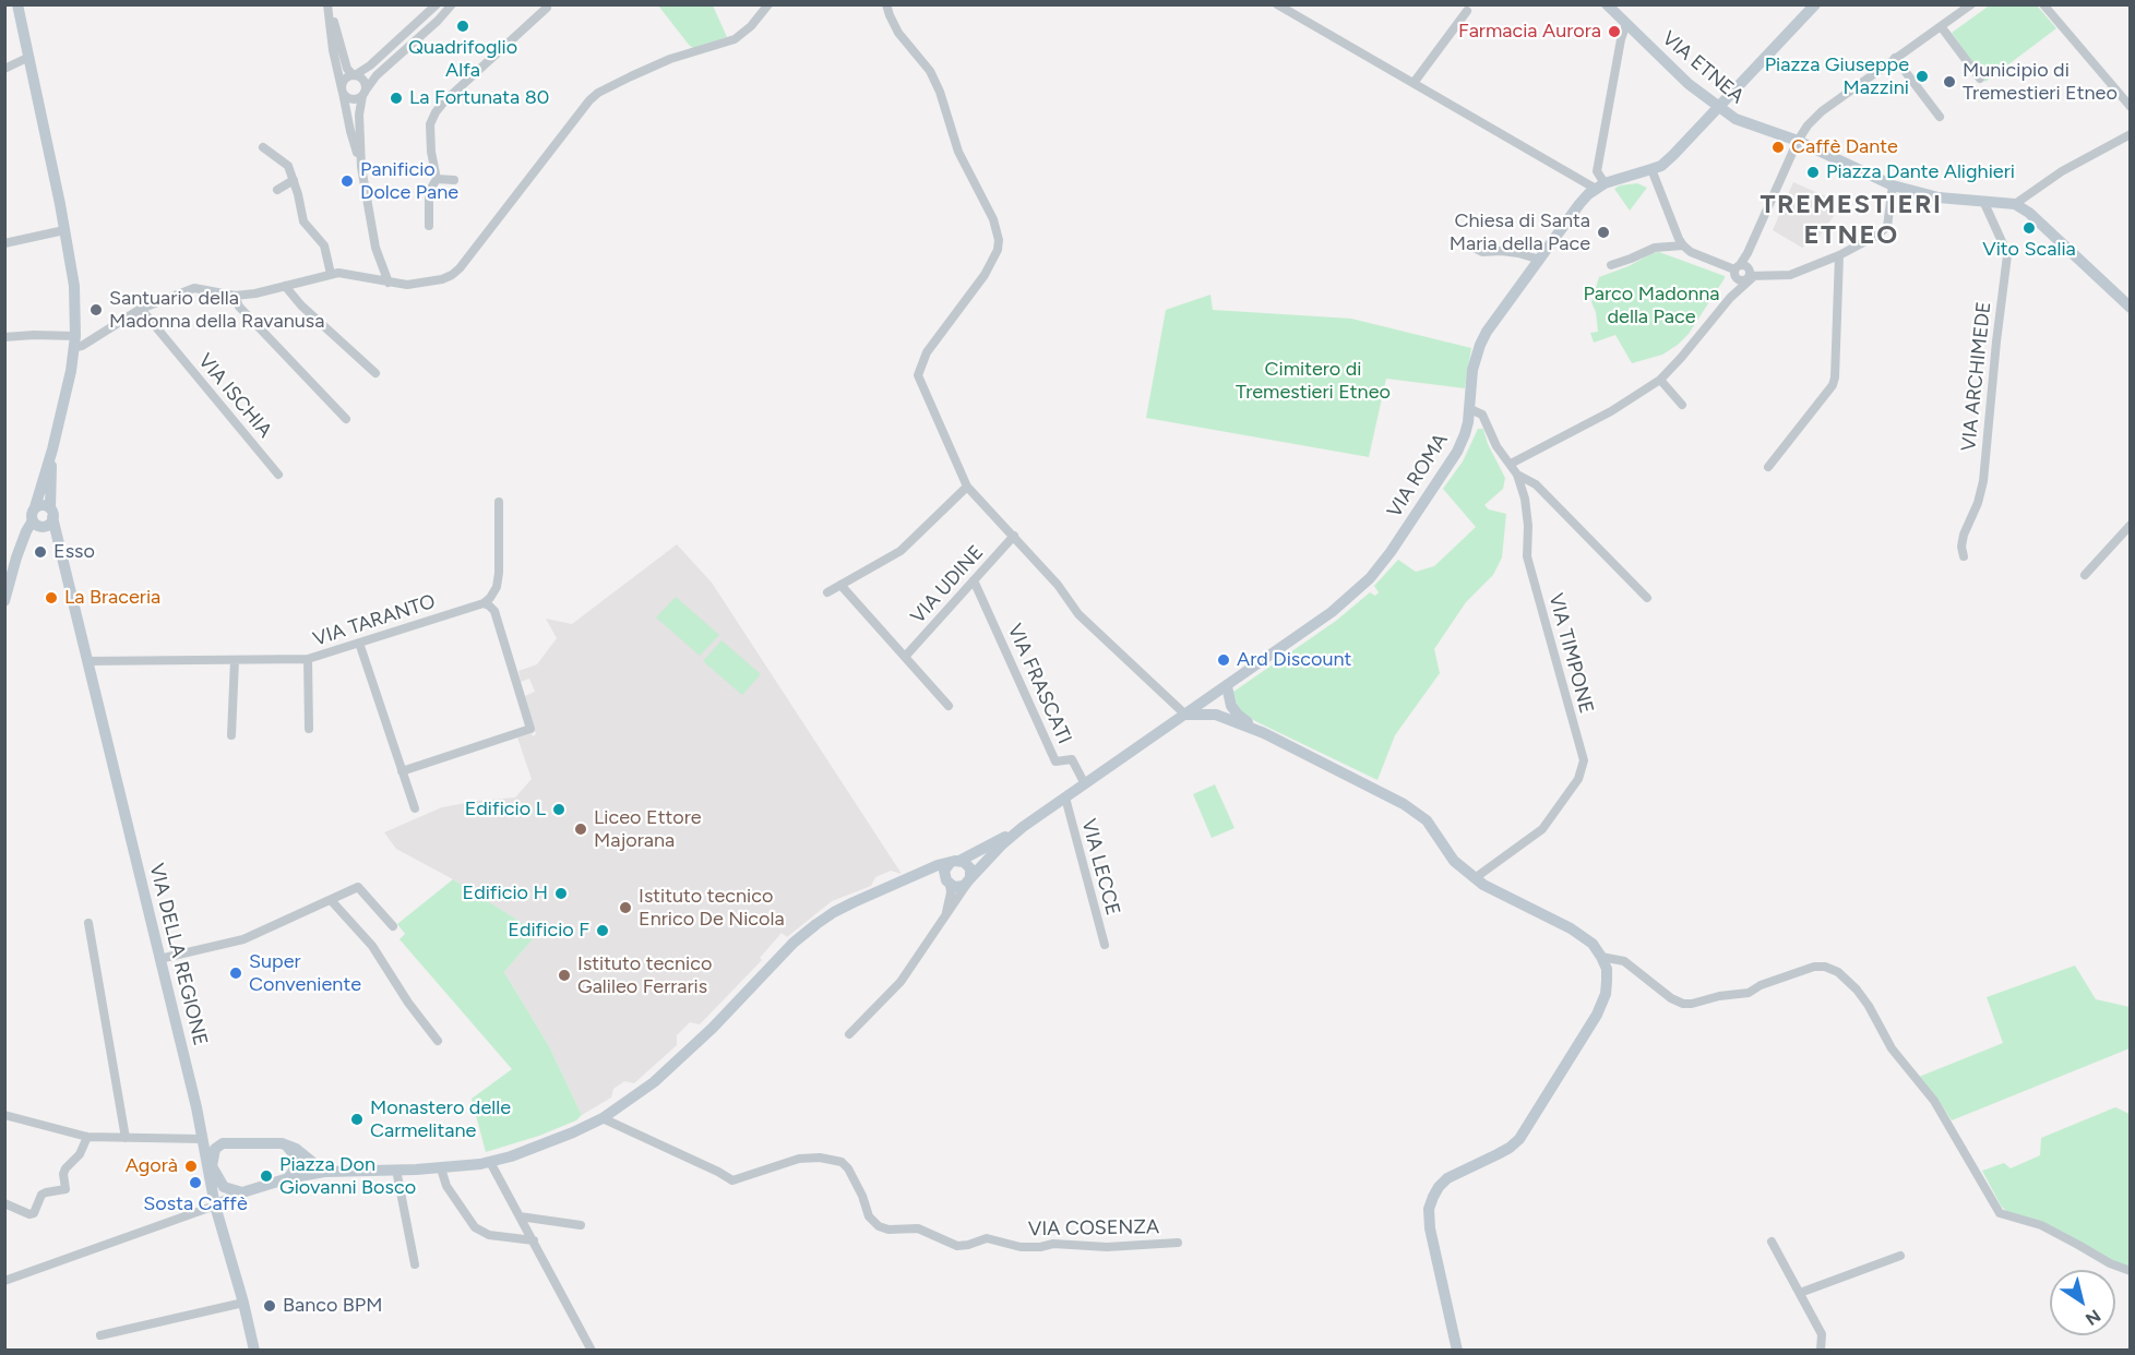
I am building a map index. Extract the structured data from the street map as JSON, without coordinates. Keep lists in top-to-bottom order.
{
  "streets": {
    "main road": ["VIA ETNEA", "VIA ROMA", "VIA DELLA REGIONE"],
    "street": [
      "VIA ARCHIMEDE",
      "VIA ISCHIA",
      "VIA UDINE",
      "VIA TARANTO",
      "VIA TIMPONE",
      "VIA FRASCATI",
      "VIA LECCE",
      "VIA COSENZA"
    ]
  },
  "crossings": [
    ["VIA ETNEA", "VIA ARCHIMEDE"],
    ["VIA ROMA", "VIA TIMPONE"],
    ["VIA ROMA", "VIA FRASCATI"],
    ["VIA ROMA", "VIA LECCE"],
    ["VIA UDINE", "VIA FRASCATI"],
    ["VIA TARANTO", "VIA DELLA REGIONE"]
  ],
  "districts": ["TREMESTIERI ETNEO"],
  "parks": ["Parco Madonna della Pace", "Cimitero di Tremestieri Etneo"],
  "places": [
    "Quadrifoglio Alfa",
    "Farmacia Aurora",
    "Piazza Giuseppe Mazzini",
    "Municipio di Tremestieri Etneo",
    "La Fortunata 80",
    "Caffè Dante",
    "Piazza Dante Alighieri",
    "Panificio Dolce Pane",
    "Vito Scalia",
    "Chiesa di Santa Maria della Pace",
    "Santuario della Madonna della Ravanusa",
    "Esso",
    "La Braceria",
    "Ard Discount",
    "Edificio L",
    "Liceo Ettore Majorana",
    "Edificio H",
    "Istituto tecnico Enrico De Nicola",
    "Edificio F",
    "Super Conveniente",
    "Istituto tecnico Galileo Ferraris",
    "Monastero delle Carmelitane",
    "Agorà",
    "Piazza Don Giovanni Bosco",
    "Sosta Caffè",
    "Banco BPM"
  ],
  "north": "bottom right"
}
